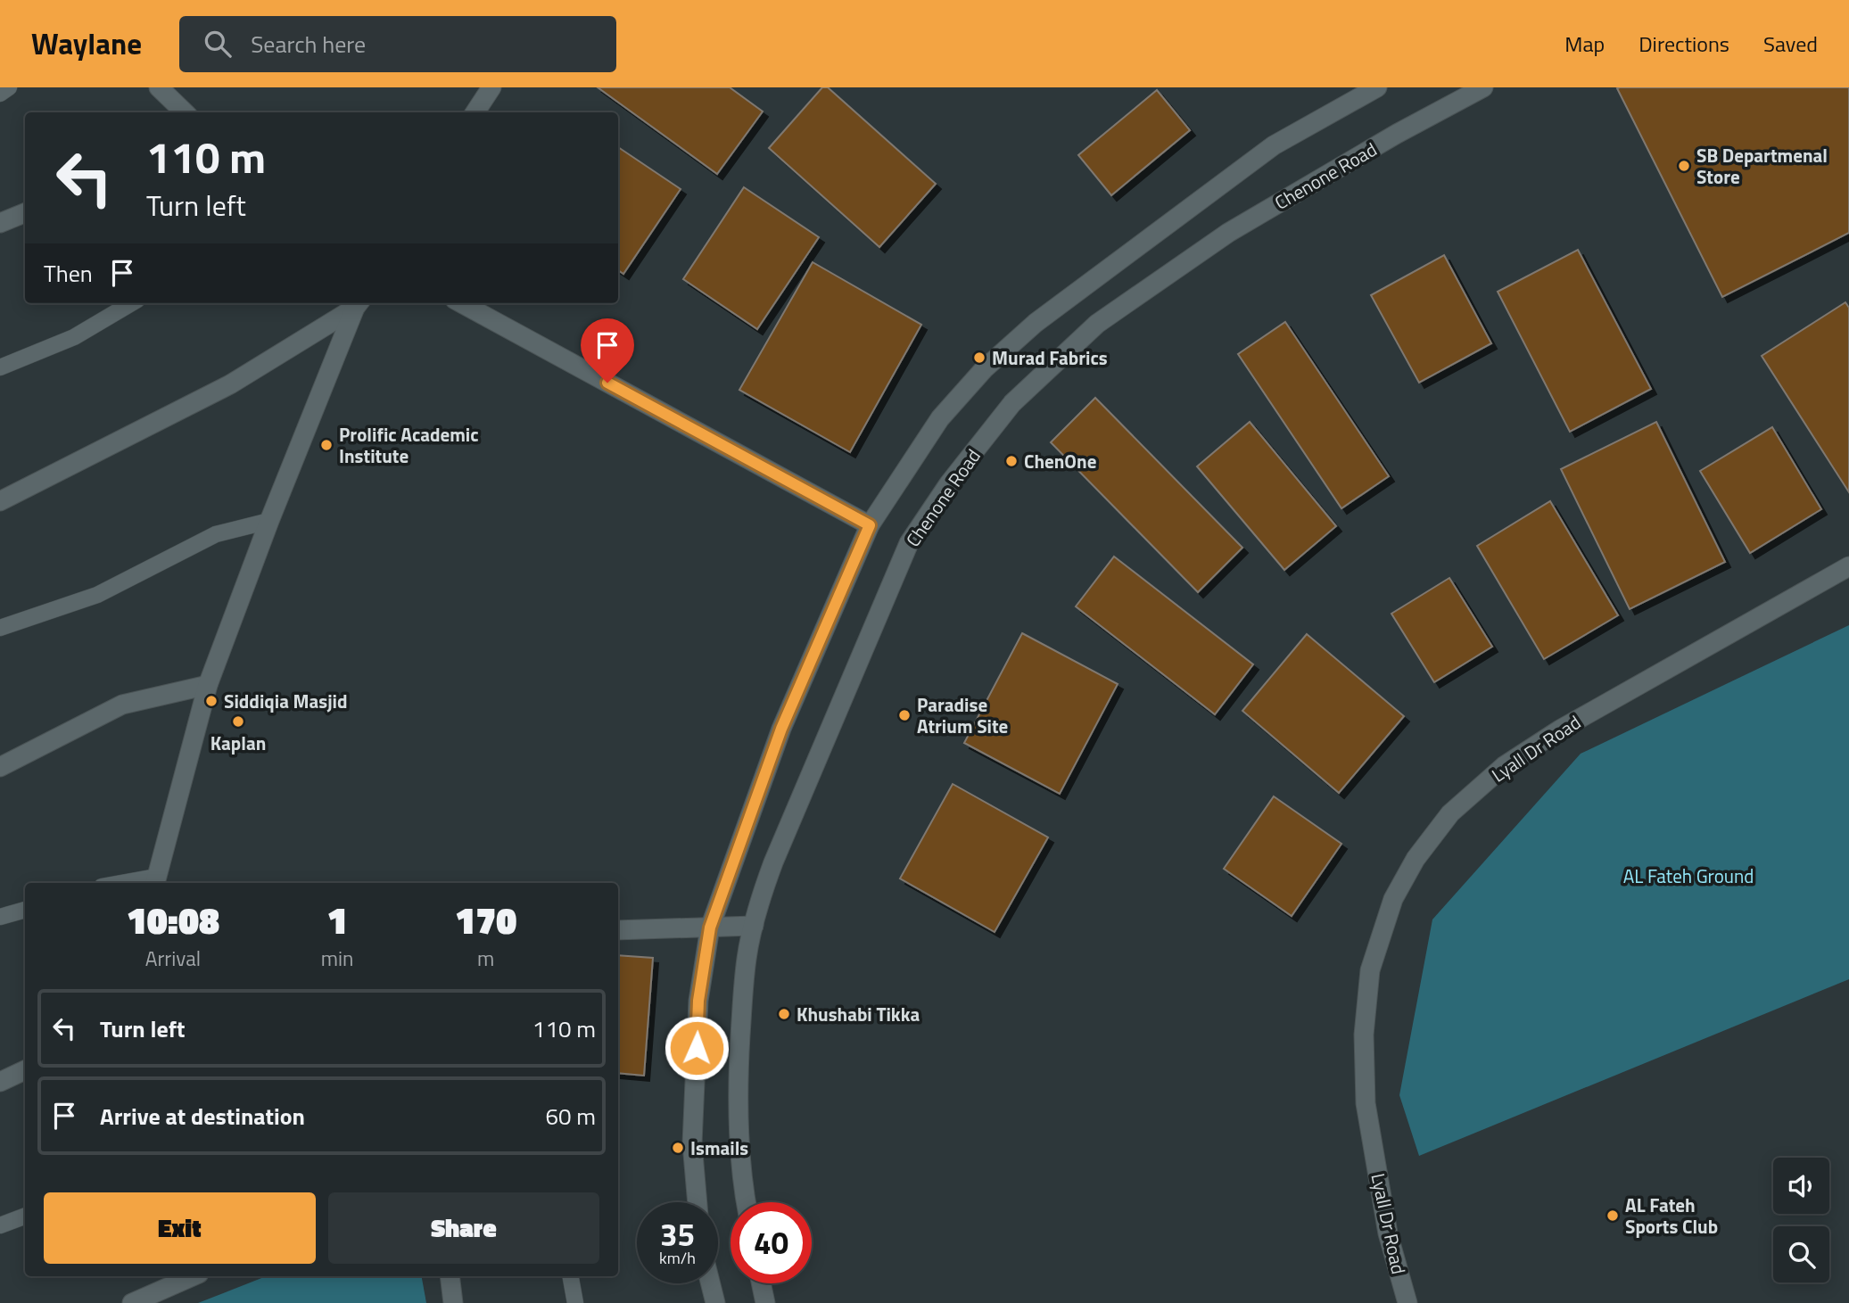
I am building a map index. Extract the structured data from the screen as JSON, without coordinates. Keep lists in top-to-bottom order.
{
  "streets": {
    "street": ["Chenone Road", "Lyall Dr Road"]
  },
  "parks": ["AL Fateh Ground"],
  "places": [
    "SB Departmenal Store",
    "Murad Fabrics",
    "Prolific Academic Institute",
    "ChenOne",
    "Siddiqia Masjid",
    "Paradise Atrium Site",
    "Kaplan",
    "Khushabi Tikka",
    "Ismails",
    "AL Fateh Sports Club"
  ],
  "page": {
    "header": "Waylane",
    "search": "Search here",
    "nav": ["Map", "Directions", "Saved"],
    "turn": ["110 m", "Turn left"],
    "then": "Then",
    "eta": [
      "10:08",
      "Arrival",
      "1",
      "min",
      "170",
      "m"
    ],
    "list": [
      {
        "name": "Turn left",
        "value": "110 m"
      },
      {
        "name": "Arrive at destination",
        "value": "60 m"
      }
    ],
    "buttons": ["Exit", "Share"],
    "speed": "35 km/h",
    "limit": "40"
  }
}
